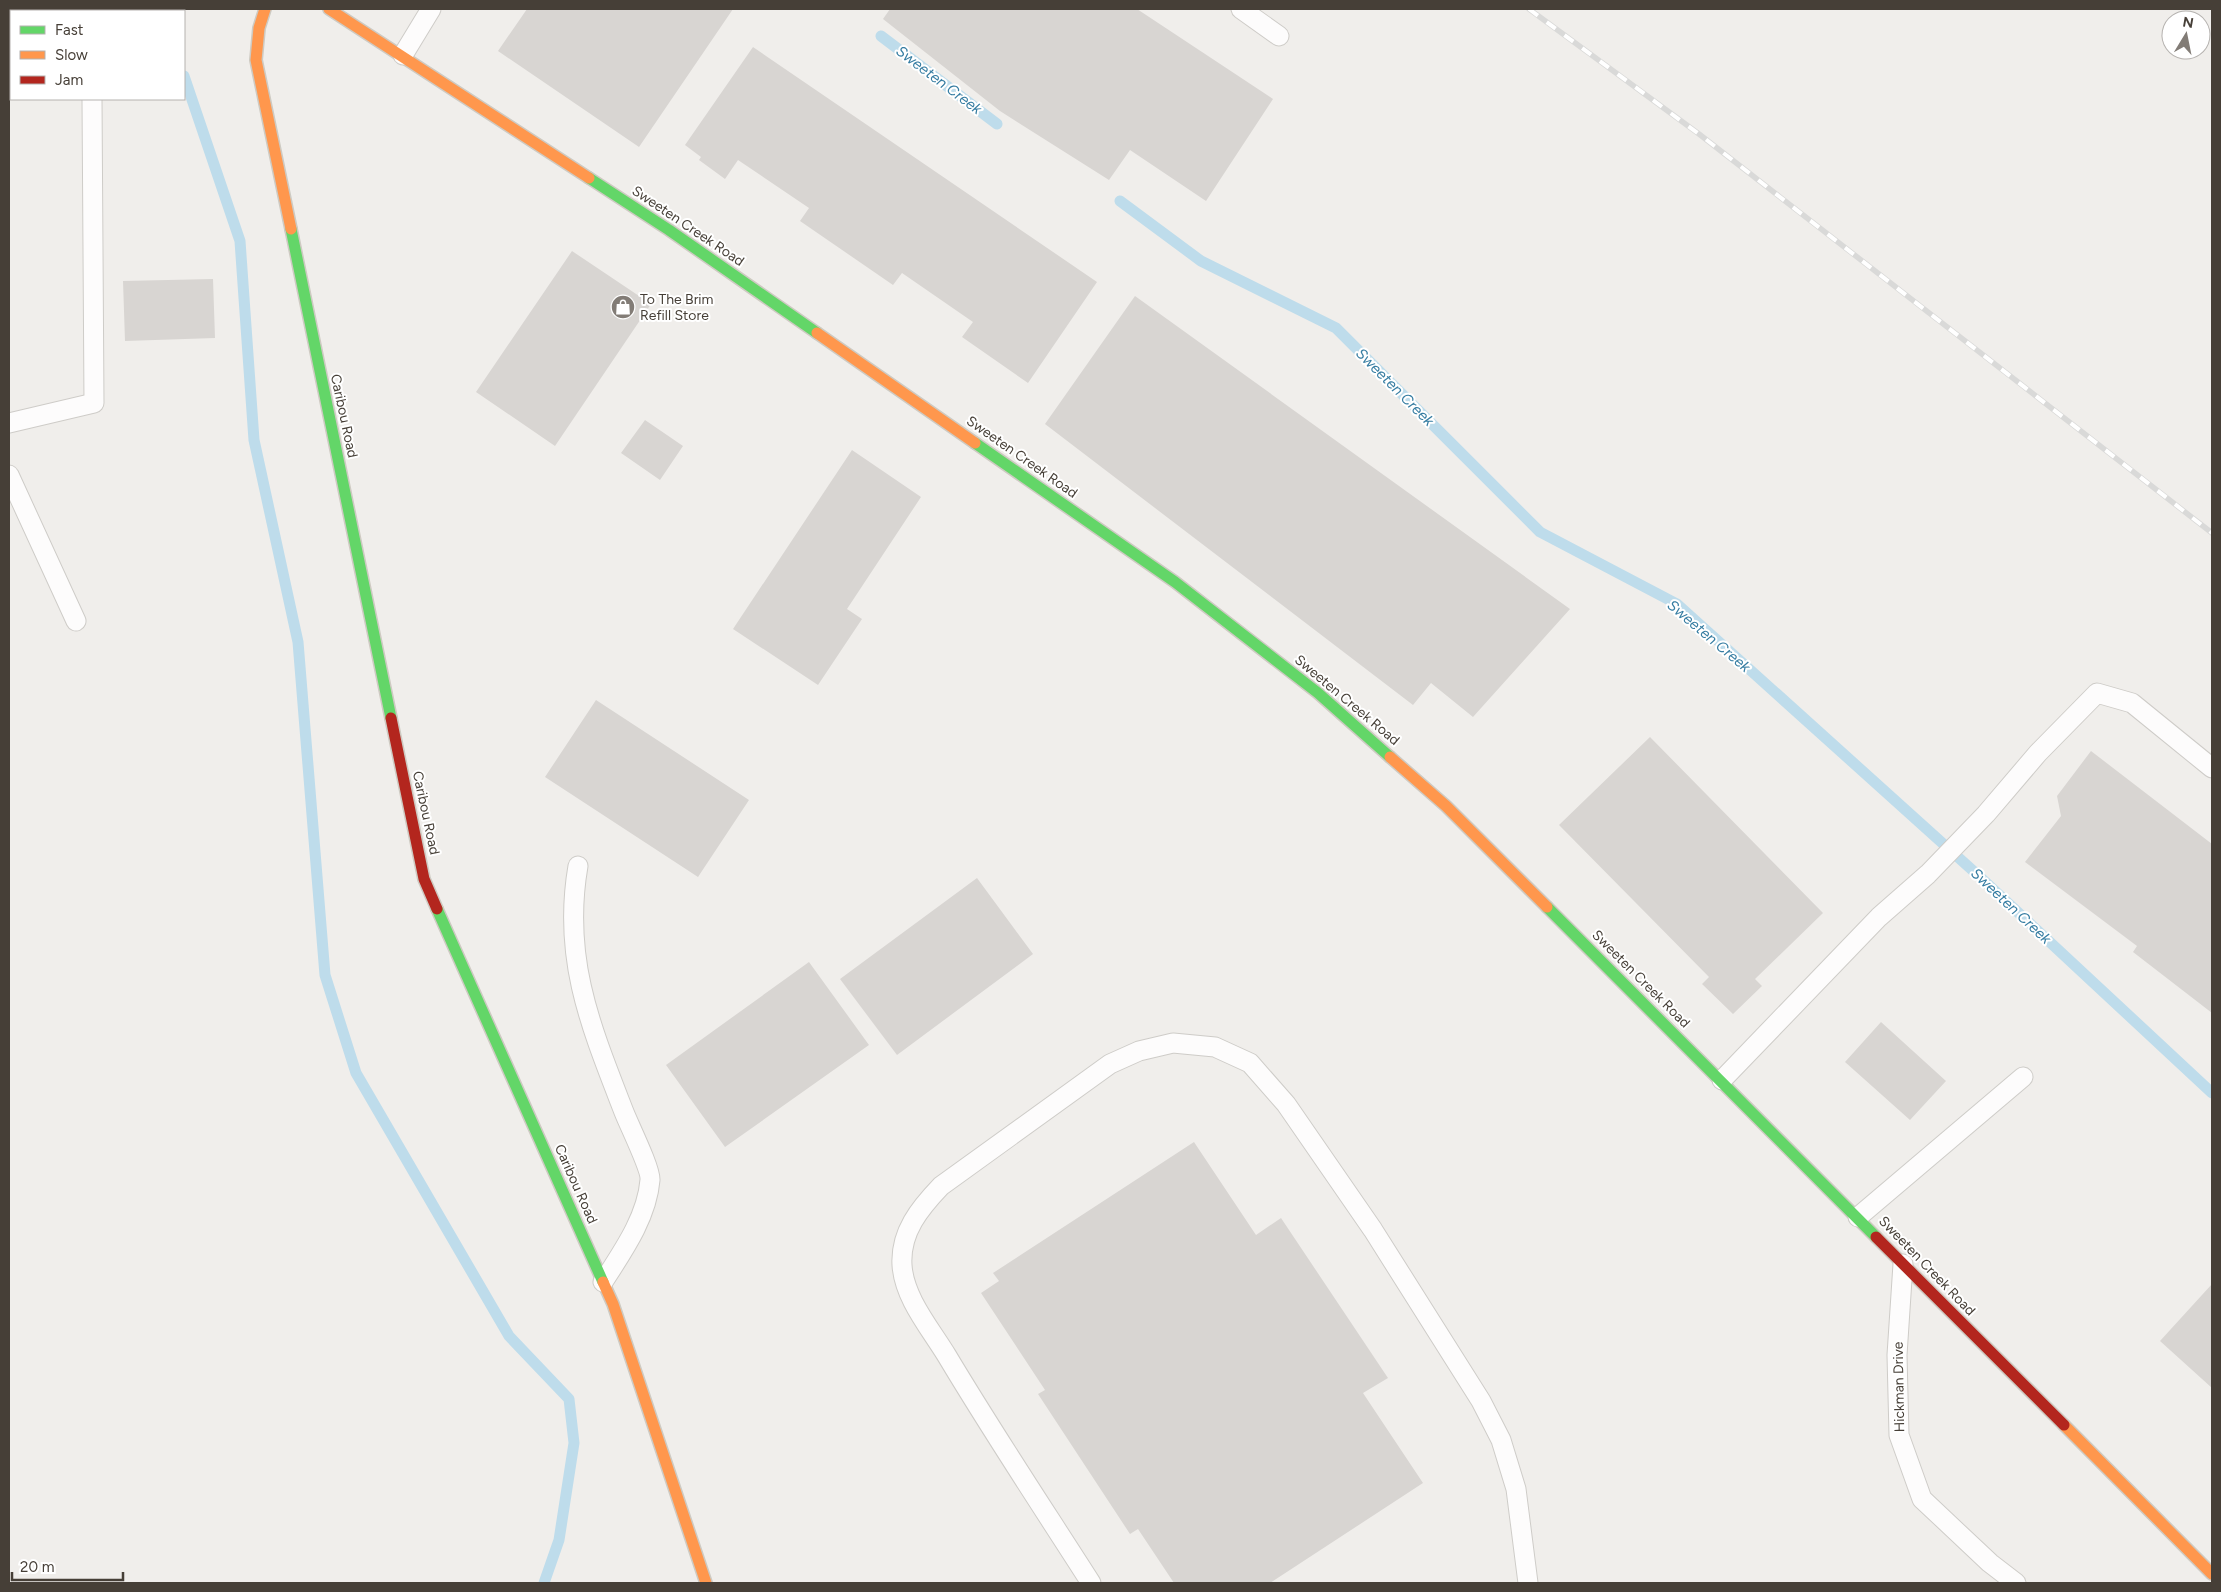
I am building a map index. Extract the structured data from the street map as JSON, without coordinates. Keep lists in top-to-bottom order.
{
  "streets": {
    "main road": ["Sweeten Creek Road", "Caribou Road"],
    "lane": ["Hickman Drive"]
  },
  "crossings": [
    ["Sweeten Creek Road", "Hickman Drive"]
  ],
  "water": ["Sweeten Creek"],
  "places": {
    "shop": ["To The Brim Refill Store"]
  },
  "legend": ["Fast", "Slow", "Jam"],
  "scale_bar": "20 m",
  "north": "top"
}
